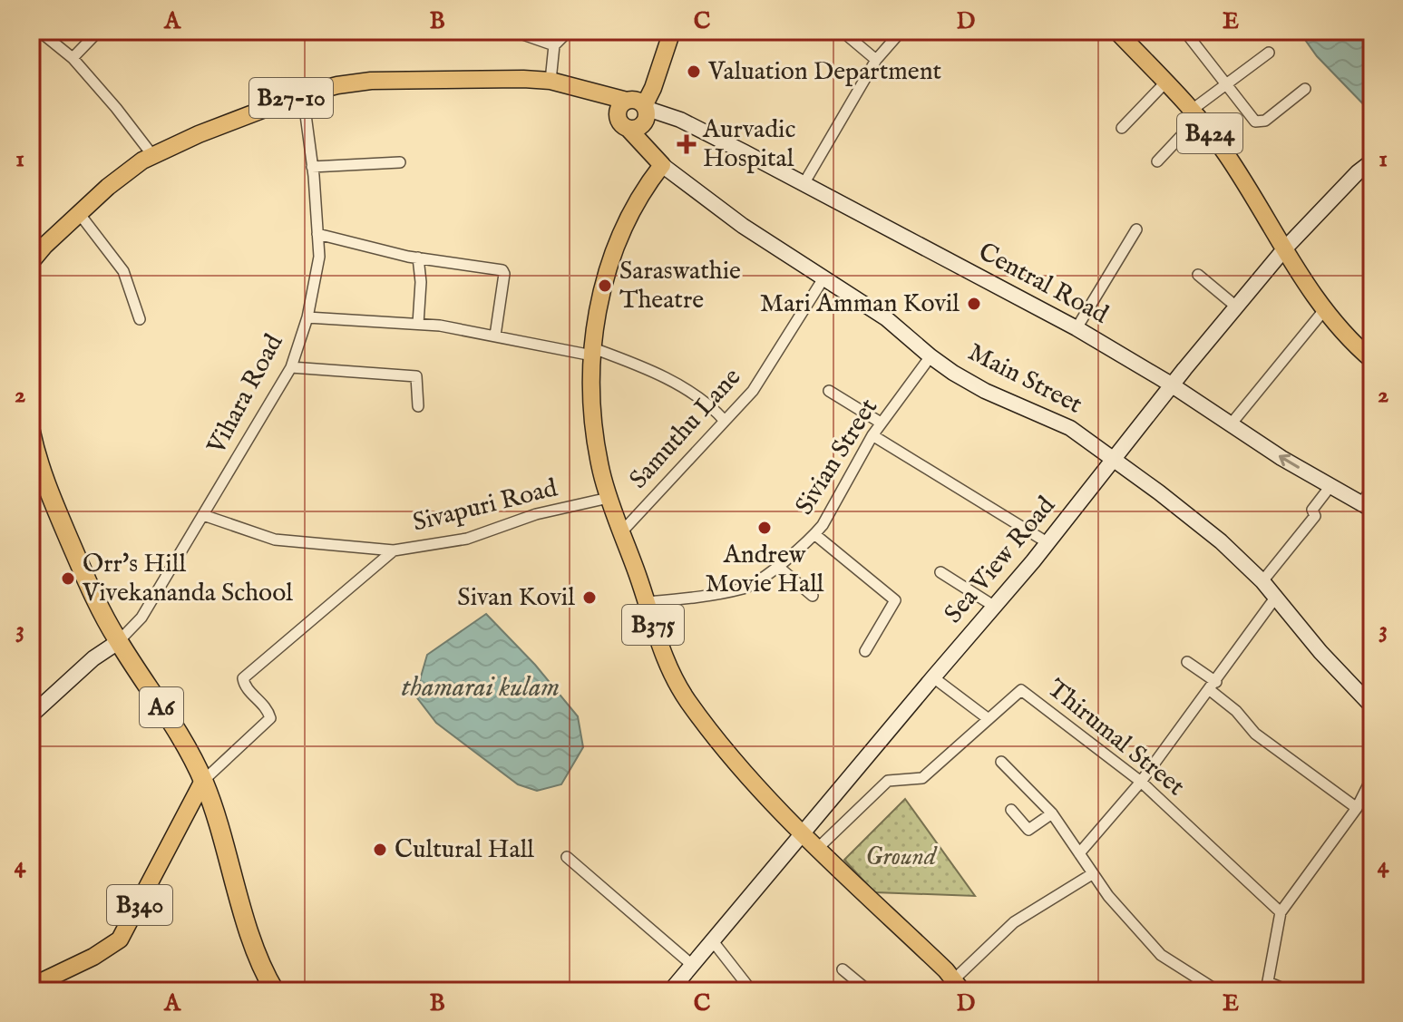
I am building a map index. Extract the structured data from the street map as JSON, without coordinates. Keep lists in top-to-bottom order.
{
  "streets": {
    "highway": ["A6"],
    "main road": [
      "B27-10",
      "B424",
      "Central Road",
      "Main Street",
      "Sea View Road",
      "B375",
      "B340"
    ],
    "street": [
      "Vihara Road",
      "Samuthu Lane",
      "Sivian Street",
      "Sivapuri Road",
      "Thirumal Street"
    ]
  },
  "crossings": [
    ["B424", "Sea View Road"],
    ["Central Road", "Main Street"],
    ["Central Road", "Sea View Road"],
    ["Main Street", "Vihara Road"],
    ["Main Street", "Samuthu Lane"],
    ["Main Street", "Sivian Street"],
    ["Main Street", "Sea View Road"],
    ["Main Street", "B375"],
    ["Vihara Road", "Sivapuri Road"],
    ["Vihara Road", "A6"],
    ["Samuthu Lane", "B375"],
    ["Sivian Street", "B375"],
    ["Sivapuri Road", "B375"],
    ["Sea View Road", "B375"],
    ["B375", "Thirumal Street"],
    ["A6", "B340"]
  ],
  "water": ["thamarai kulam"],
  "parks": ["Ground"],
  "places": {
    "other": [
      "Valuation Department",
      "Saraswathie Theatre",
      "Mari Amman Kovil",
      "Andrew Movie Hall",
      "Orr's Hill Vivekananda School",
      "Sivan Kovil",
      "Cultural Hall"
    ],
    "health": ["Aurvadic Hospital"]
  },
  "grid": {
    "columns": [
      "A",
      "B",
      "C",
      "D",
      "E"
    ],
    "rows": [
      "1",
      "2",
      "3",
      "4"
    ]
  }
}
